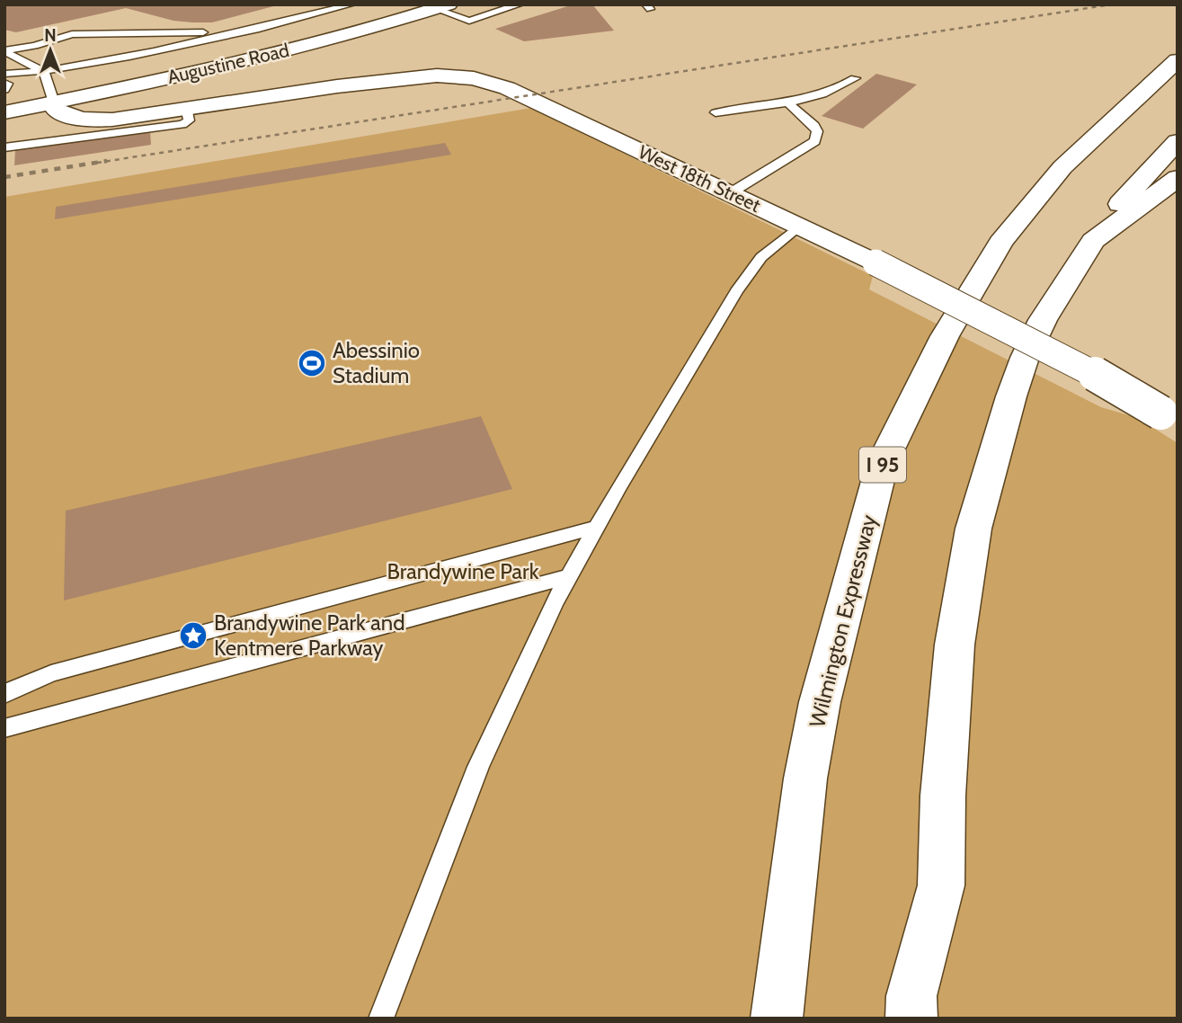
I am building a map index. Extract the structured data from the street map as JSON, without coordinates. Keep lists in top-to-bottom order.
{
  "streets": {
    "main road": [
      "Augustine Road",
      "West 18th Street",
      "I 95",
      "Wilmington Expressway"
    ]
  },
  "crossings": [
    ["Augustine Road", "West 18th Street"]
  ],
  "parks": ["Brandywine Park"],
  "places": {
    "sports": ["Abessinio Stadium"],
    "place": ["Brandywine Park and Kentmere Parkway"]
  },
  "north": "top"
}
